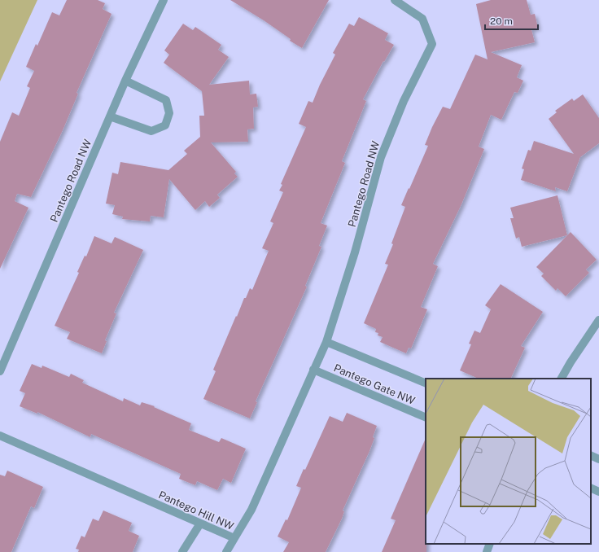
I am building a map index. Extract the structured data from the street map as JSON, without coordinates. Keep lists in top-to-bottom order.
{
  "streets": {
    "street": ["Pantego Road NW", "Pantego Gate NW", "Pantego Hill NW"]
  },
  "crossings": [
    ["Pantego Road NW", "Pantego Gate NW"],
    ["Pantego Road NW", "Pantego Hill NW"],
    ["Pantego Gate NW", "Pantego Hill NW"]
  ],
  "scale_bar": "20 m"
}
